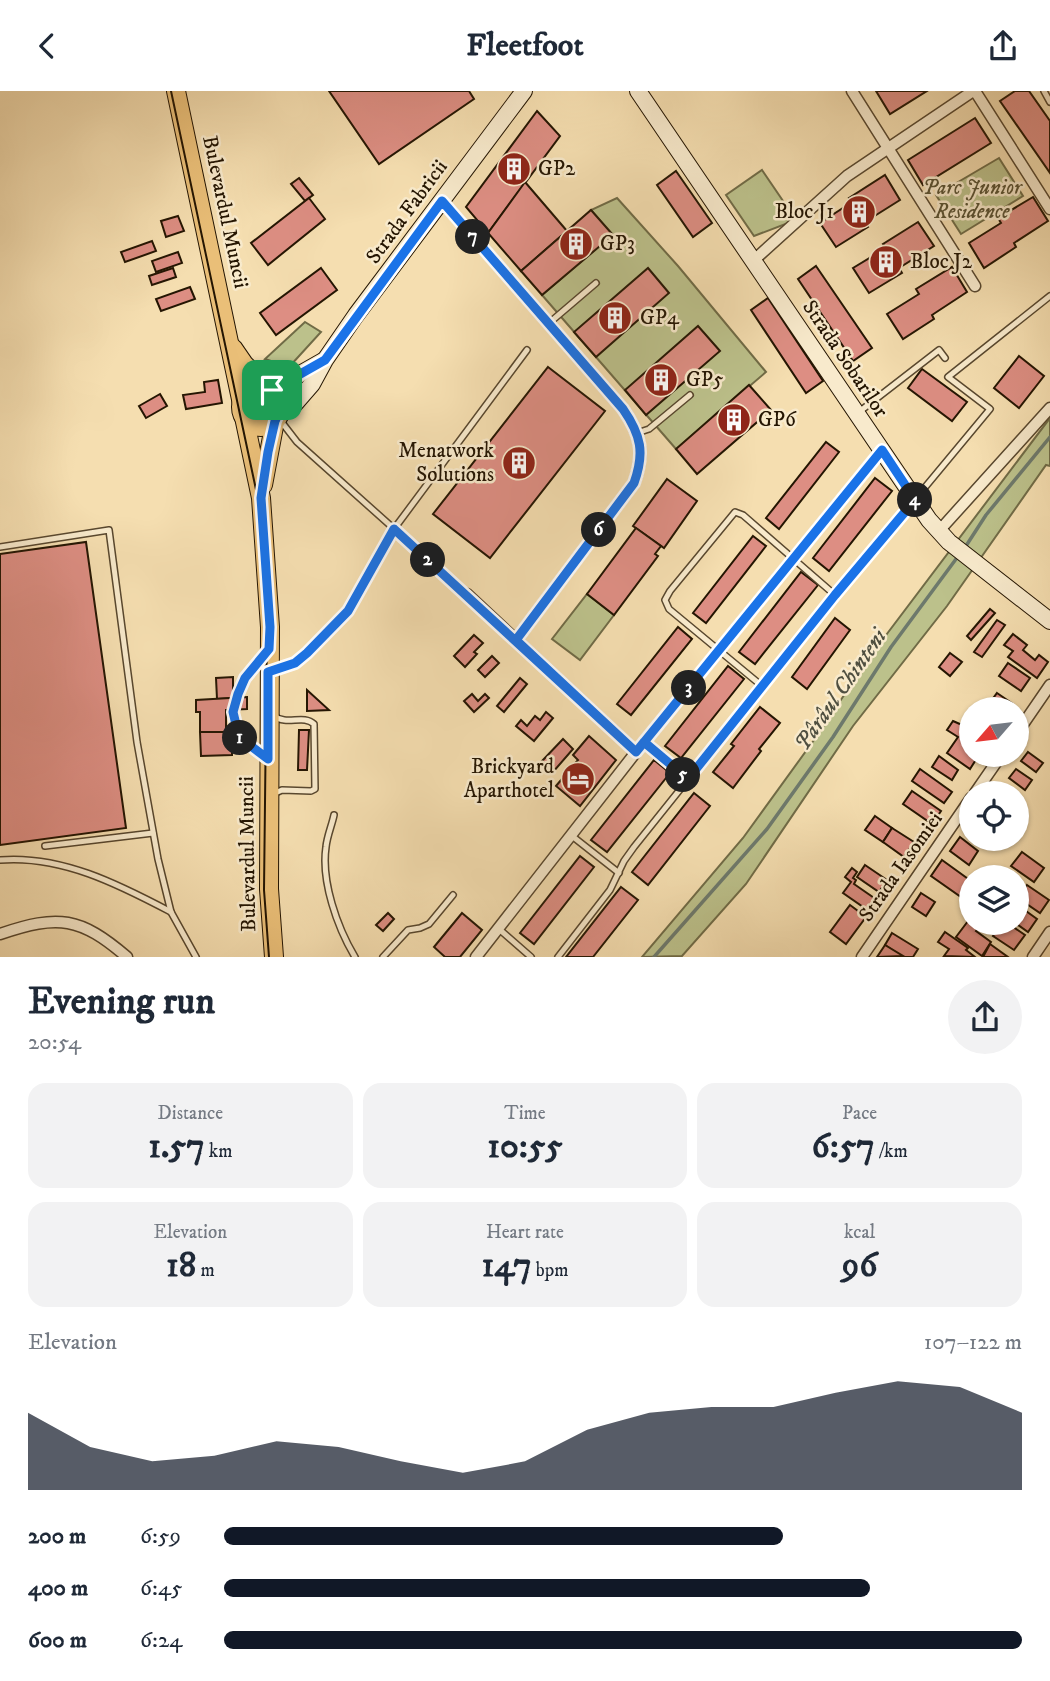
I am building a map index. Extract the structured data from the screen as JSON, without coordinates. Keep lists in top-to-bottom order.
{
  "streets": {
    "main road": ["Bulevardul Muncii"],
    "street": ["Strada Fabricii", "Strada Sobarilor", "Strada Iasomiei"]
  },
  "crossings": [
    ["Bulevardul Muncii", "Strada Fabricii"]
  ],
  "water": ["Pârâul Chinteni"],
  "parks": ["Parc Junior Residence"],
  "places": {
    "building": [
      "GP2",
      "Bloc J1",
      "GP3",
      "Bloc J2",
      "GP4",
      "GP5",
      "GP6",
      "Menatwork Solutions"
    ],
    "hotel": ["Brickyard Aparthotel"]
  },
  "north": "bottom left",
  "page": {
    "header": "Fleetfoot",
    "pins": [
      "7",
      "4",
      "6",
      "2",
      "3",
      "1",
      "5"
    ],
    "heading": ["Evening run", "20:54"],
    "stats": [
      ["Distance", "1.57 km"],
      ["Time", "10:55"],
      ["Pace", "6:57 /km"],
      ["Elevation", "18 m"],
      ["Heart rate", "147 bpm"],
      ["kcal", "96"]
    ],
    "chart": ["Elevation", "107–122 m"],
    "list": [
      {
        "name": "200 m",
        "note": "6:59"
      },
      {
        "name": "400 m",
        "note": "6:45"
      },
      {
        "name": "600 m",
        "note": "6:24"
      }
    ]
  }
}
